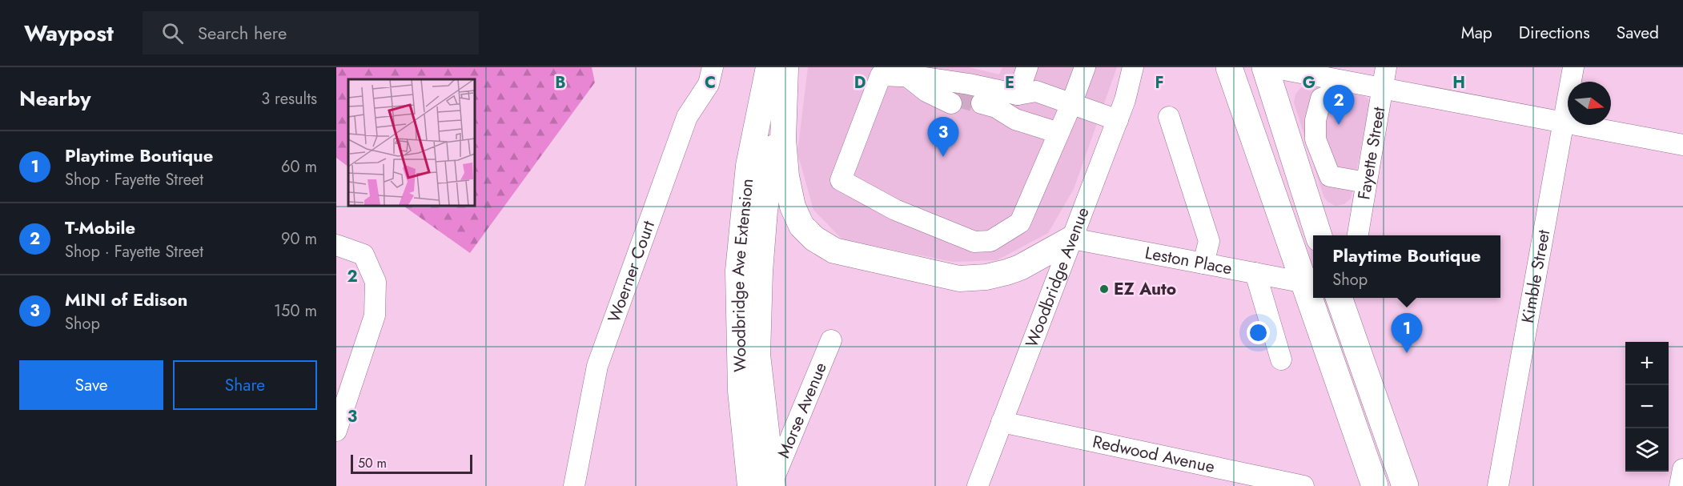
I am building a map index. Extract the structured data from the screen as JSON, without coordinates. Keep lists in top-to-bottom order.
{
  "streets": {
    "main road": ["Woodbridge Ave Extension"],
    "street": [
      "Fayette Street",
      "Leston Place",
      "Woerner Court",
      "Kimble Street",
      "Woodbridge Avenue",
      "Morse Avenue",
      "Redwood Avenue"
    ]
  },
  "crossings": [
    ["Leston Place", "Woodbridge Avenue"],
    ["Woodbridge Ave Extension", "Morse Avenue"],
    ["Woodbridge Avenue", "Redwood Avenue"]
  ],
  "places": ["EZ Auto"],
  "scale_bar": "50 m",
  "north": "right",
  "page": {
    "header": "Waypost",
    "search": "Search here",
    "nav": ["Map", "Directions", "Saved"],
    "heading": ["Nearby", "3 results"],
    "pins": ["2", "3", "1"],
    "list": [
      {
        "mark": "1",
        "name": "Playtime Boutique",
        "note": "Shop · Fayette Street",
        "value": "60 m"
      },
      {
        "mark": "2",
        "name": "T-Mobile",
        "note": "Shop · Fayette Street",
        "value": "90 m"
      },
      {
        "mark": "3",
        "name": "MINI of Edison",
        "note": "Shop",
        "value": "150 m"
      }
    ],
    "popup": ["Playtime Boutique", "Shop"],
    "map_buttons": ["+", "−"],
    "buttons": ["Save", "Share"],
    "scale": "50 m"
  },
  "grid": {
    "columns": [
      "B",
      "C",
      "D",
      "E",
      "F",
      "G",
      "H"
    ],
    "rows": ["2", "3"]
  }
}
